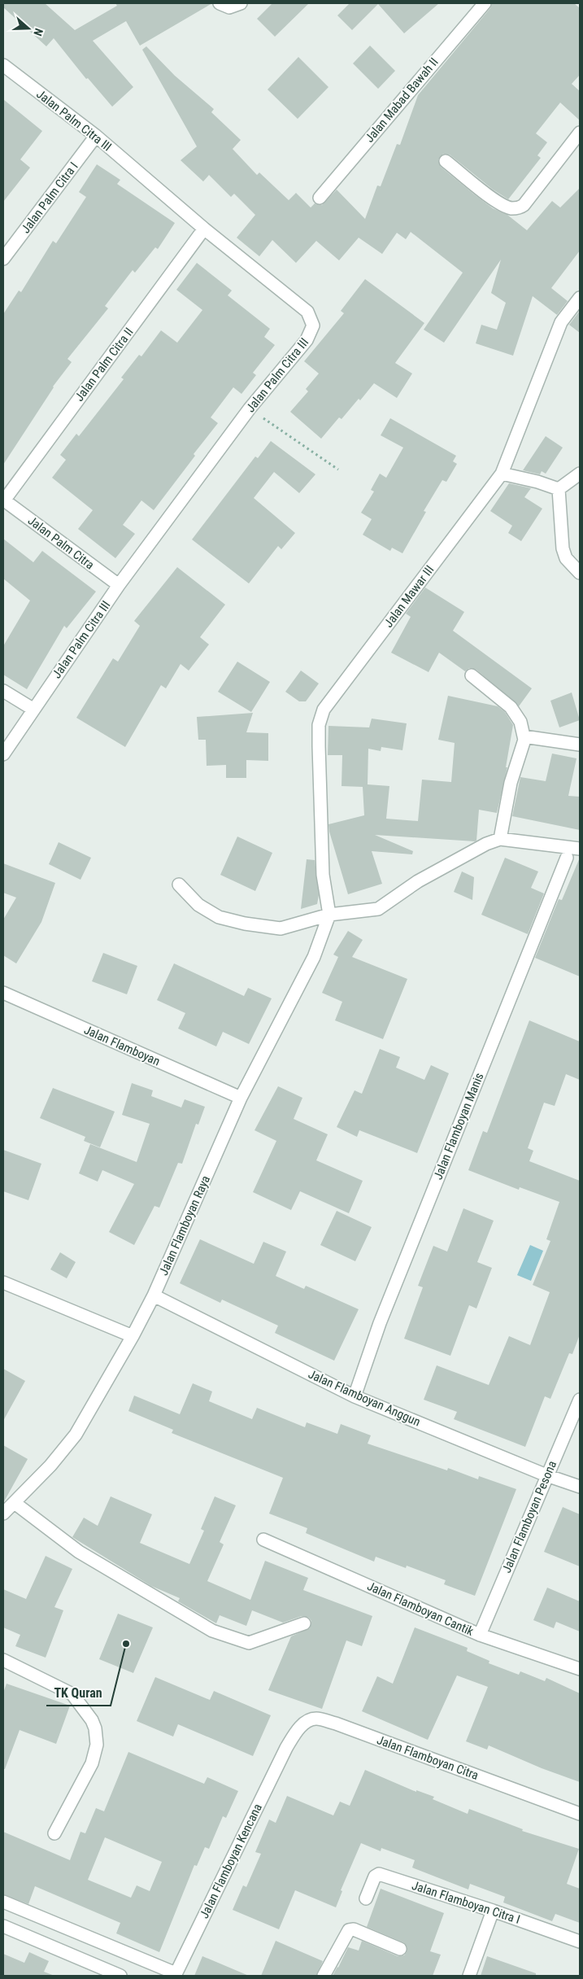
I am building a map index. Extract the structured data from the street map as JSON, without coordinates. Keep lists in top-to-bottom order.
{
  "streets": {
    "street": [
      "Jalan Mabad Bawah II",
      "Jalan Palm Citra III",
      "Jalan Palm Citra I",
      "Jalan Palm Citra II",
      "Jalan Palm Citra",
      "Jalan Mawar III",
      "Jalan Flamboyan",
      "Jalan Flamboyan Manis",
      "Jalan Flamboyan Raya",
      "Jalan Flamboyan Anggun",
      "Jalan Flamboyan Pesona",
      "Jalan Flamboyan Cantik",
      "Jalan Flamboyan Citra",
      "Jalan Flamboyan Kencana",
      "Jalan Flamboyan Citra I"
    ]
  },
  "crossings": [
    ["Jalan Palm Citra III", "Jalan Palm Citra I"],
    ["Jalan Palm Citra III", "Jalan Palm Citra II"],
    ["Jalan Palm Citra III", "Jalan Palm Citra"],
    ["Jalan Palm Citra II", "Jalan Palm Citra"],
    ["Jalan Mawar III", "Jalan Flamboyan Raya"],
    ["Jalan Flamboyan", "Jalan Flamboyan Raya"],
    ["Jalan Flamboyan Manis", "Jalan Flamboyan Anggun"],
    ["Jalan Flamboyan Raya", "Jalan Flamboyan Anggun"],
    ["Jalan Flamboyan Anggun", "Jalan Flamboyan Pesona"],
    ["Jalan Flamboyan Pesona", "Jalan Flamboyan Cantik"],
    ["Jalan Flamboyan Citra", "Jalan Flamboyan Kencana"]
  ],
  "places": ["TK Quran"],
  "north": "right"
}
